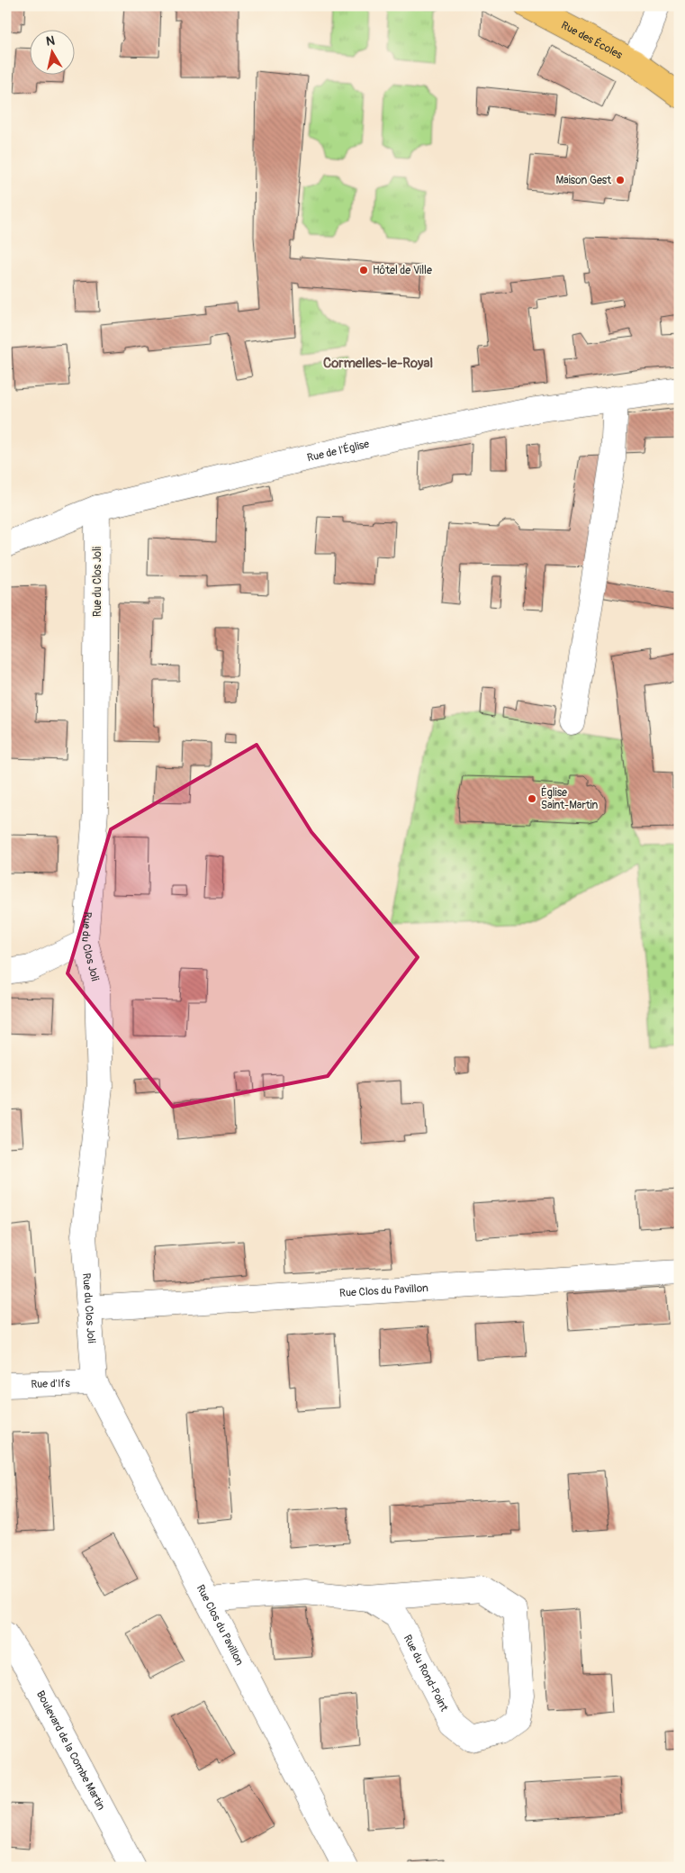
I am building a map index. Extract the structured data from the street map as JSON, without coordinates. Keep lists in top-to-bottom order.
{
  "streets": {
    "main road": ["Rue des Écoles"],
    "street": [
      "Rue de l'Église",
      "Rue du Clos Joli",
      "Rue Clos du Pavillon",
      "Rue d'Ifs",
      "Rue du Rond-Point",
      "Boulevard de la Combe Martin"
    ]
  },
  "crossings": [
    ["Rue de l'Église", "Rue du Clos Joli"],
    ["Rue du Clos Joli", "Rue Clos du Pavillon"],
    ["Rue du Clos Joli", "Rue d'Ifs"],
    ["Rue Clos du Pavillon", "Rue d'Ifs"],
    ["Rue Clos du Pavillon", "Rue du Rond-Point"]
  ],
  "districts": ["Cormelles-le-Royal"],
  "places": ["Maison Gest", "Hôtel de Ville", "Église Saint-Martin"],
  "north": "top"
}
